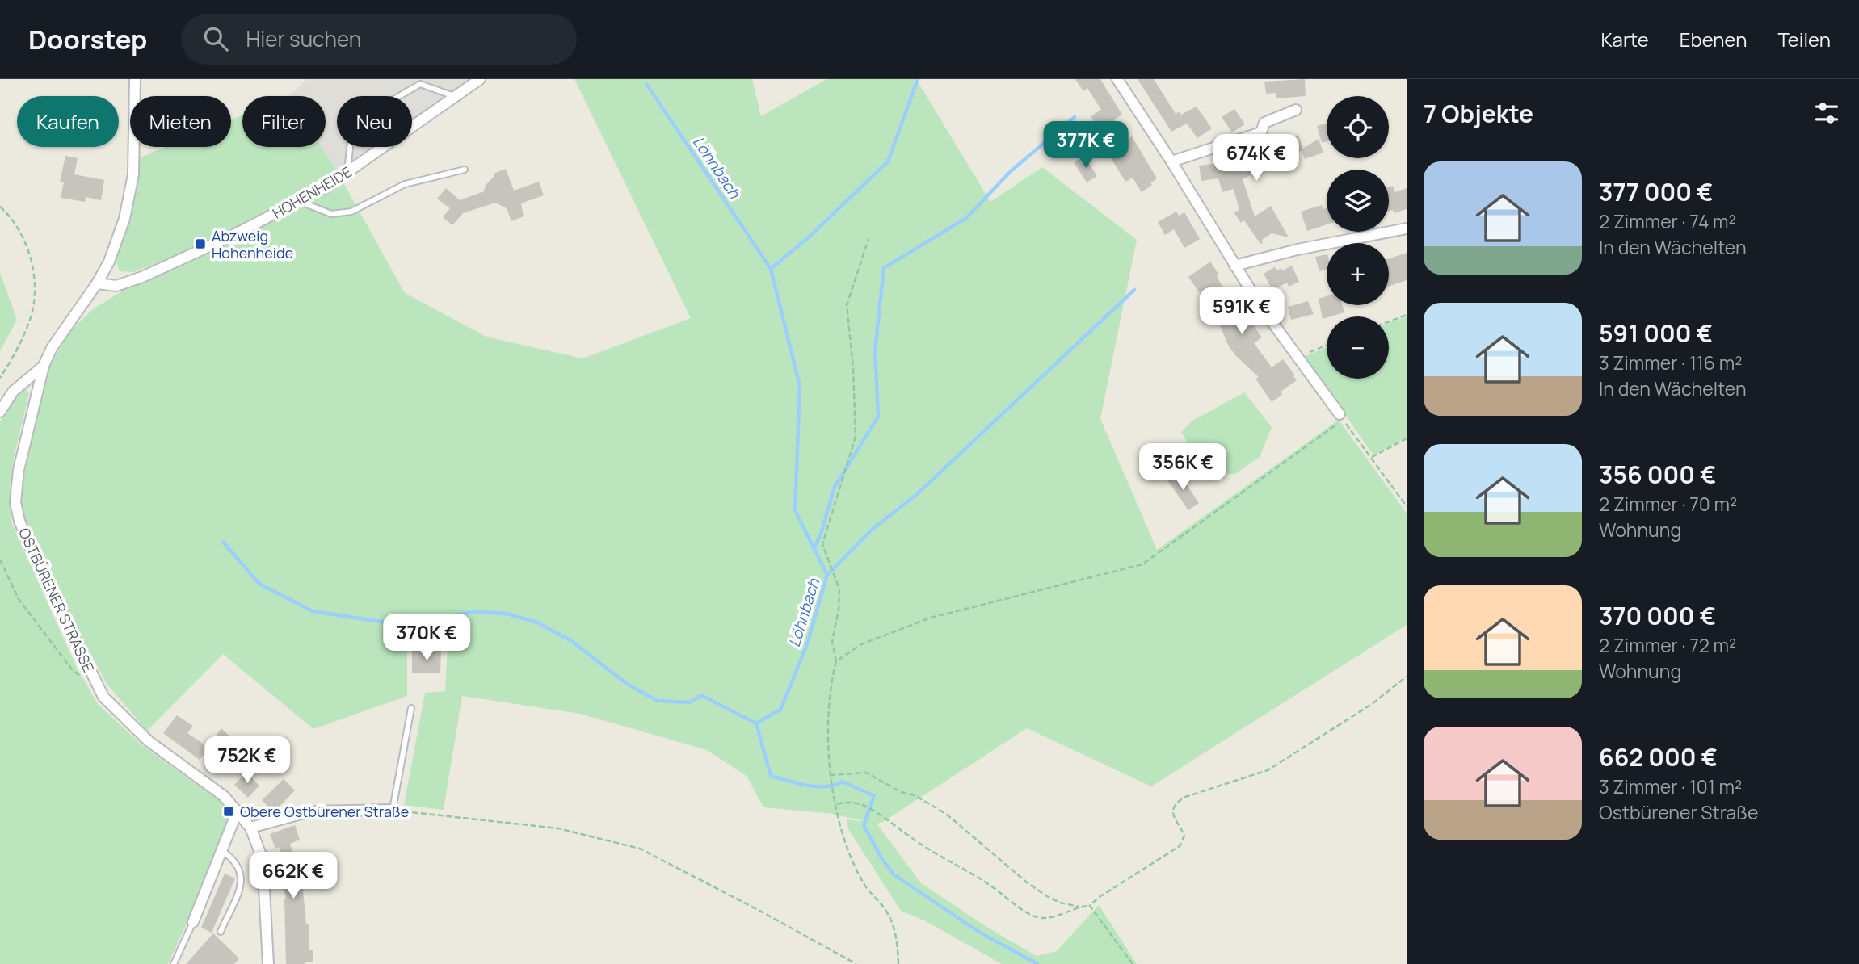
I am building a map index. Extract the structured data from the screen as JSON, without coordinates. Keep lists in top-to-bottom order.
{
  "streets": {
    "street": ["HOHENHEIDE", "OSTBÜRENER STRASSE"]
  },
  "crossings": [
    ["HOHENHEIDE", "OSTBÜRENER STRASSE"]
  ],
  "water": ["Löhnbach"],
  "places": {
    "transit": ["Abzweig Hohenheide", "Obere Ostbürener Straße"]
  },
  "page": {
    "header": "Doorstep",
    "search": "Hier suchen",
    "nav": ["Karte", "Ebenen", "Teilen"],
    "heading": "7 Objekte",
    "map_buttons": ["+", "−"],
    "chip": [
      "Kaufen",
      "Mieten",
      "Filter",
      "Neu"
    ],
    "price": [
      "377K €",
      "674K €",
      "591K €",
      "356K €",
      "370K €",
      "752K €",
      "662K €"
    ],
    "list": [
      {
        "name": "377 000 €",
        "note": "2 Zimmer · 74 m² · In den Wächelten"
      },
      {
        "name": "591 000 €",
        "note": "3 Zimmer · 116 m² · In den Wächelten"
      },
      {
        "name": "356 000 €",
        "note": "2 Zimmer · 70 m² · Wohnung"
      },
      {
        "name": "370 000 €",
        "note": "2 Zimmer · 72 m² · Wohnung"
      },
      {
        "name": "662 000 €",
        "note": "3 Zimmer · 101 m² · Ostbürener Straße"
      }
    ]
  }
}
